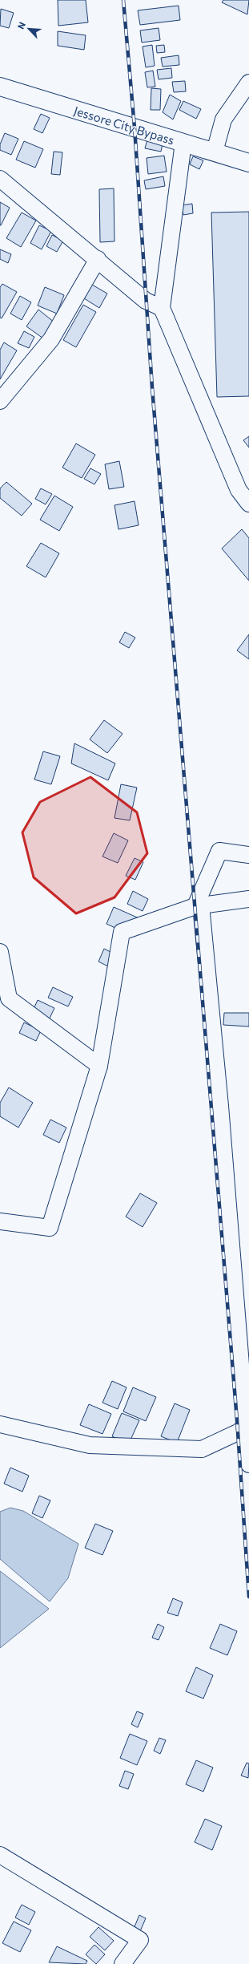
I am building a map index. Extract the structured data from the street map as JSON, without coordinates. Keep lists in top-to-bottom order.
{
  "streets": {
    "highway": ["Jessore City Bypass"]
  },
  "north": "top left"
}
